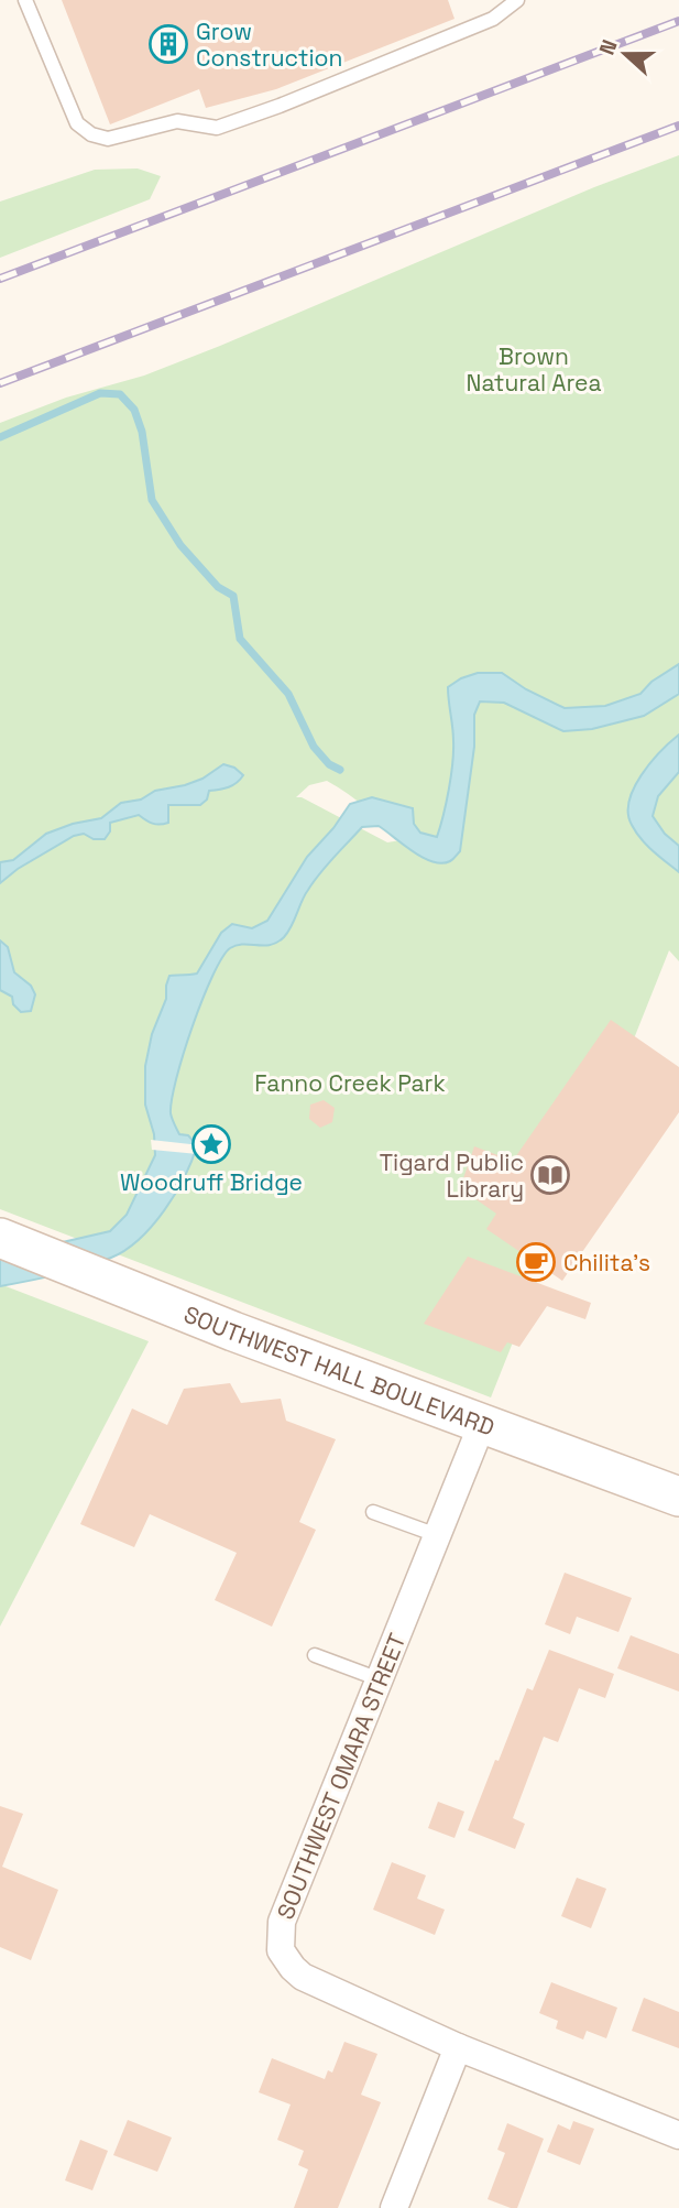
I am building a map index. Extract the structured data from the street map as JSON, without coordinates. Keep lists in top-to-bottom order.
{
  "streets": {
    "main road": ["SOUTHWEST HALL BOULEVARD"],
    "street": ["SOUTHWEST OMARA STREET"]
  },
  "crossings": [
    ["SOUTHWEST HALL BOULEVARD", "SOUTHWEST OMARA STREET"]
  ],
  "parks": ["Brown Natural Area", "Fanno Creek Park"],
  "places": {
    "building": ["Grow Construction"],
    "place": ["Woodruff Bridge"],
    "library": ["Tigard Public Library"],
    "cafe": ["Chilita's"]
  },
  "north": "left"
}
